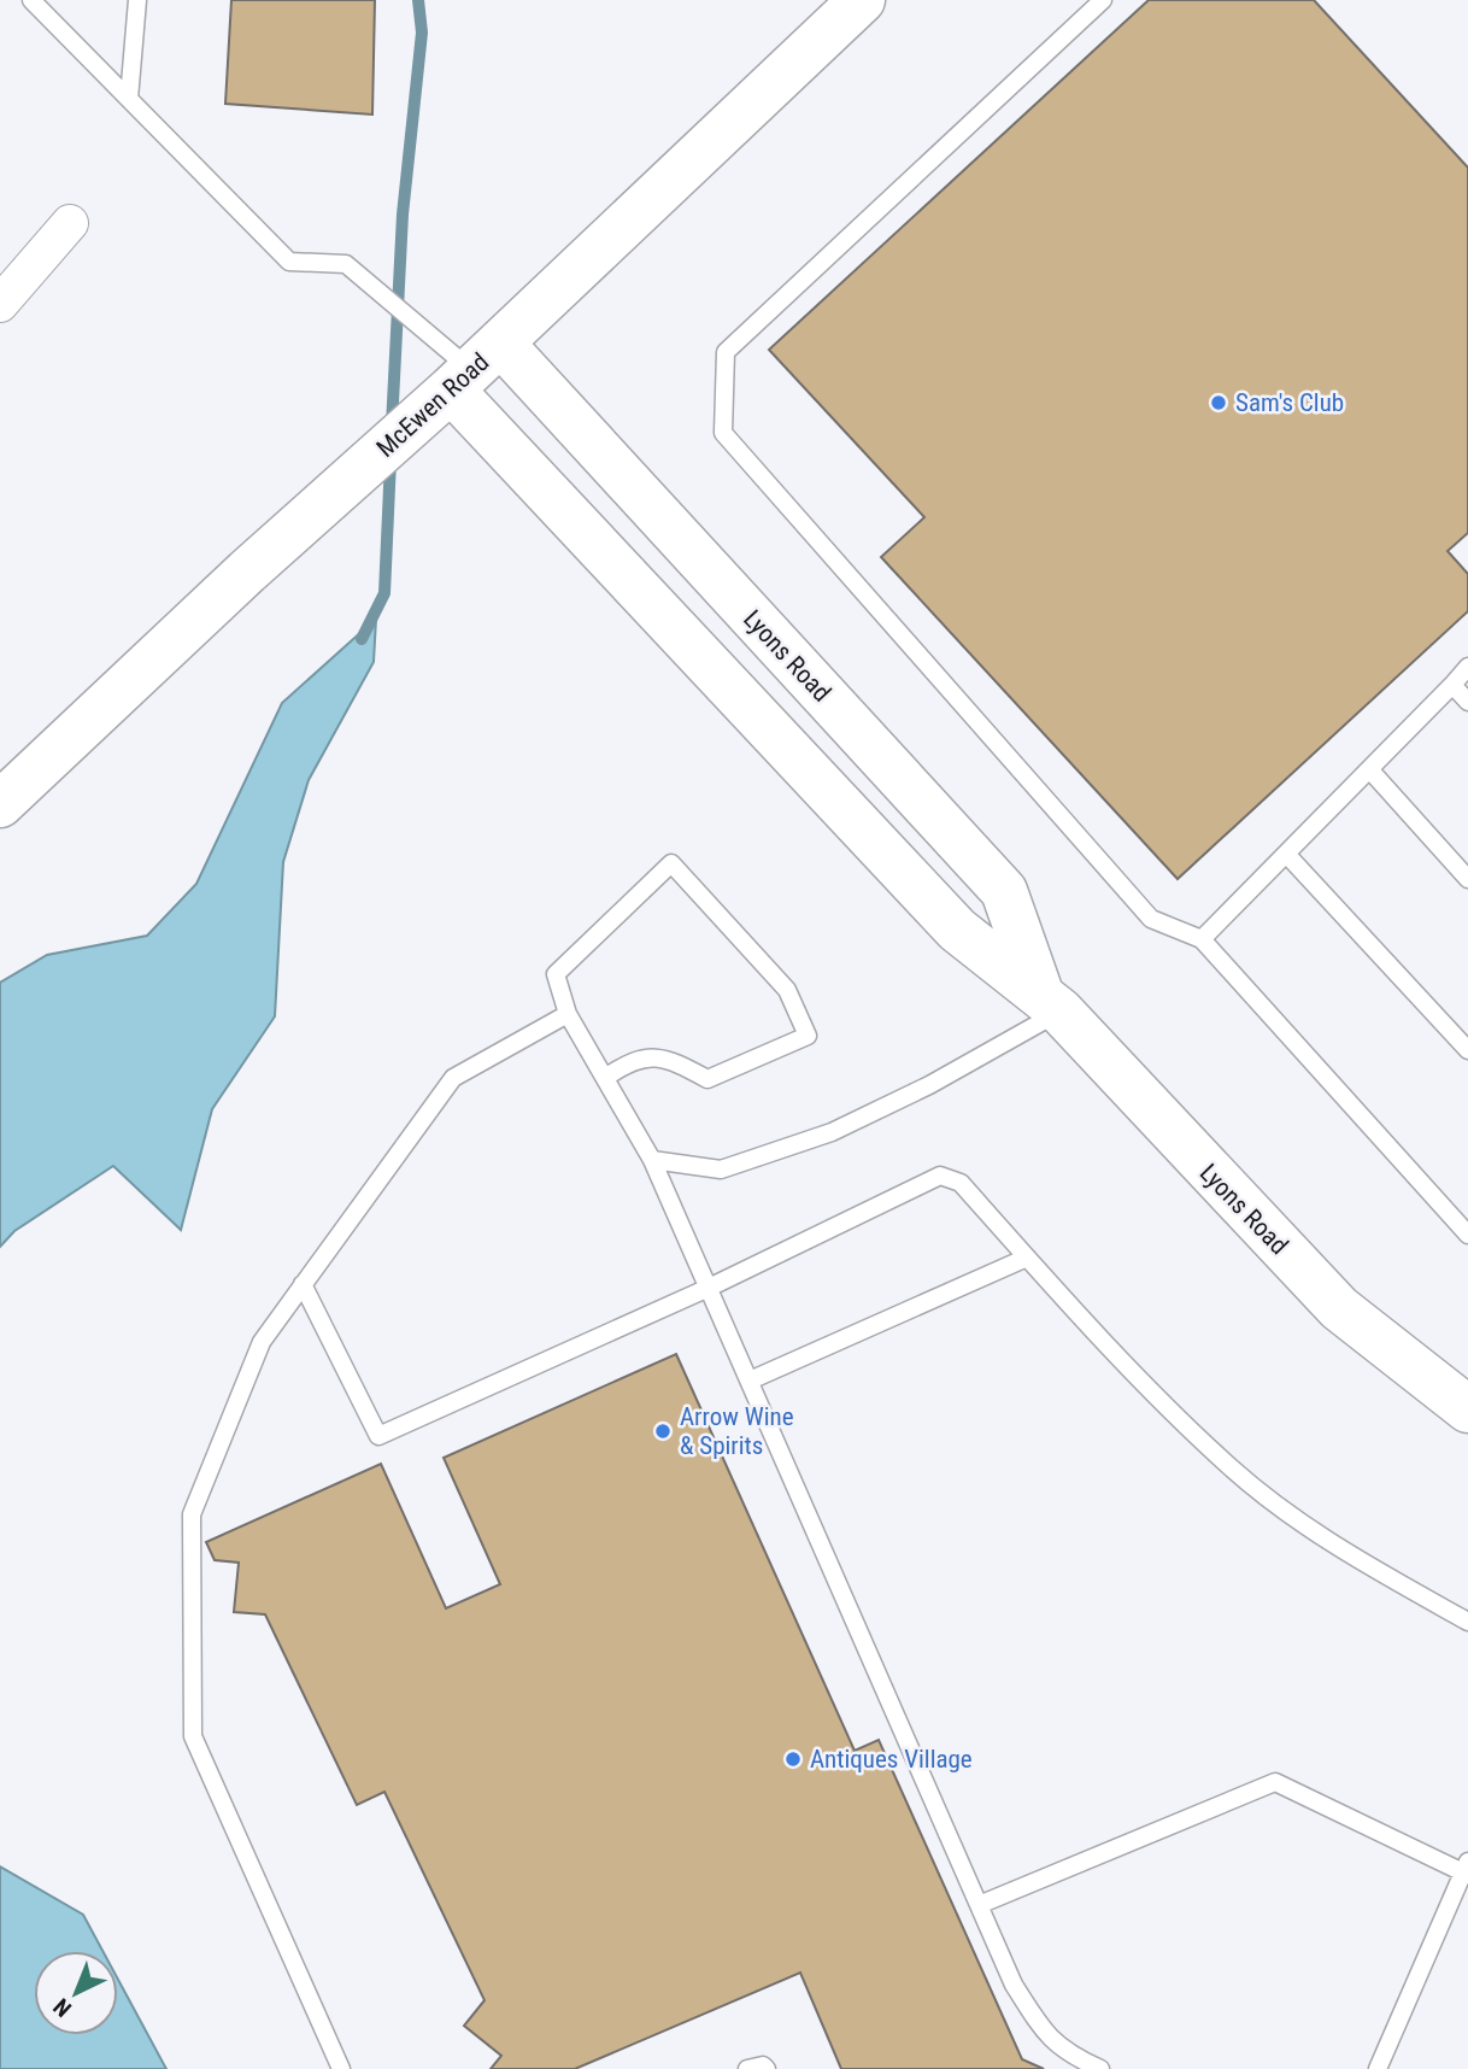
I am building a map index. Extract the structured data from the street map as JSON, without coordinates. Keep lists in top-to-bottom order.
{
  "streets": {
    "street": ["McEwen Road", "Lyons Road"]
  },
  "crossings": [
    ["McEwen Road", "Lyons Road"]
  ],
  "places": ["Sam's Club", "Arrow Wine & Spirits", "Antiques Village"],
  "north": "bottom left"
}
